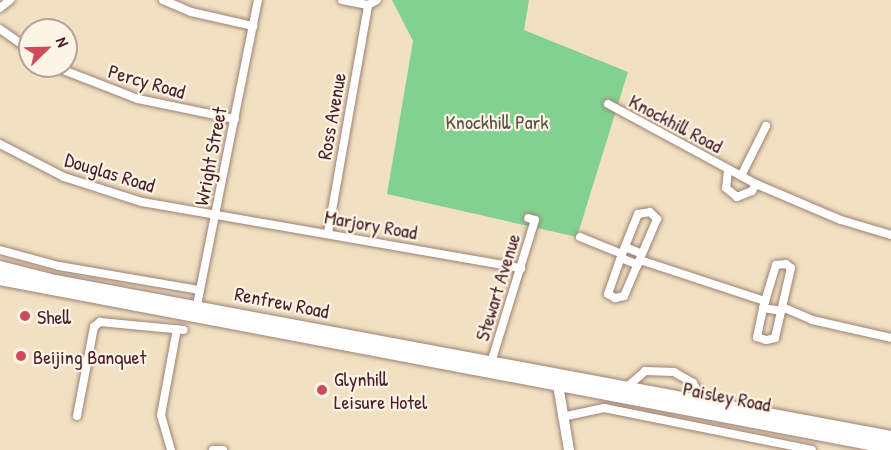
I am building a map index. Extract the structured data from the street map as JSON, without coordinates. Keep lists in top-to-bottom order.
{
  "streets": {
    "main road": ["Renfrew Road", "Paisley Road"],
    "street": [
      "Percy Road",
      "Ross Avenue",
      "Knockhill Road",
      "Wright Street",
      "Douglas Road",
      "Marjory Road",
      "Stewart Avenue"
    ]
  },
  "crossings": [
    ["Percy Road", "Wright Street"],
    ["Ross Avenue", "Marjory Road"],
    ["Wright Street", "Douglas Road"],
    ["Wright Street", "Marjory Road"],
    ["Wright Street", "Renfrew Road"],
    ["Douglas Road", "Marjory Road"],
    ["Marjory Road", "Stewart Avenue"],
    ["Stewart Avenue", "Renfrew Road"],
    ["Renfrew Road", "Paisley Road"]
  ],
  "parks": ["Knockhill Park"],
  "places": ["Shell", "Beijing Banquet", "Glynhill Leisure Hotel"],
  "north": "top right"
}
